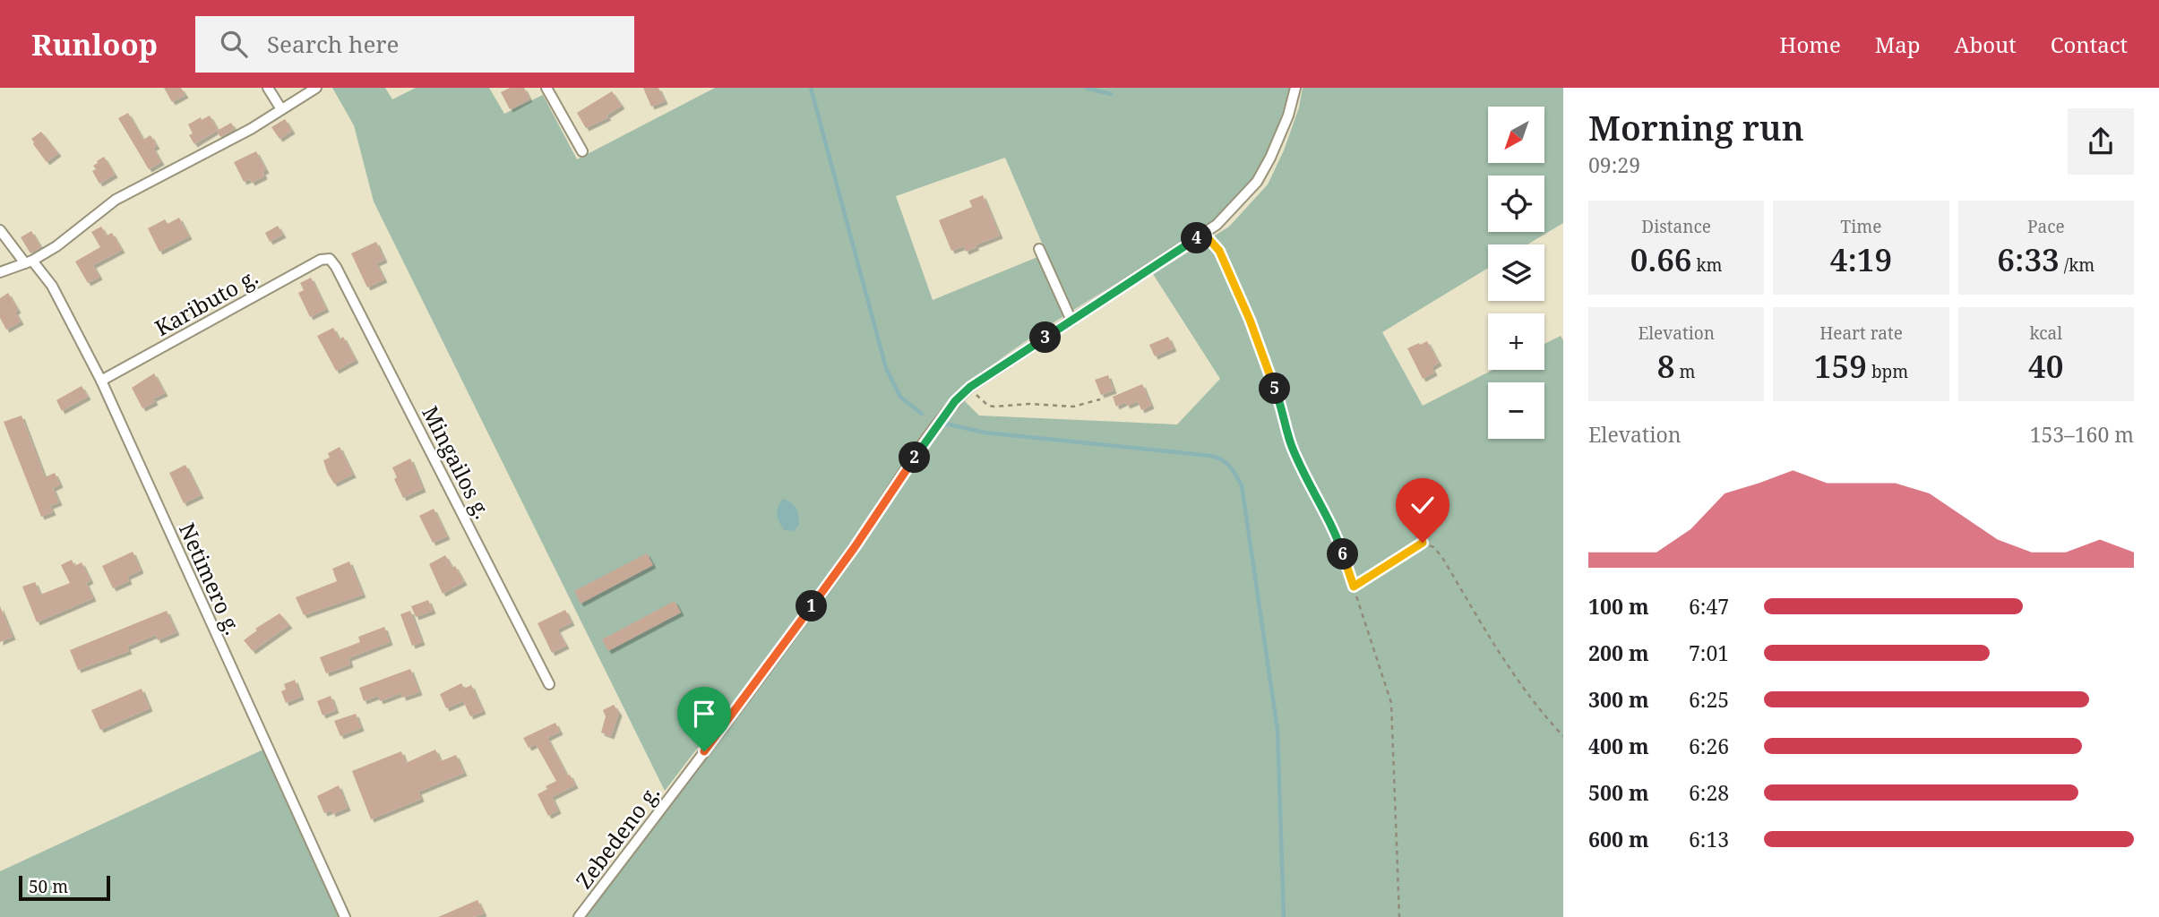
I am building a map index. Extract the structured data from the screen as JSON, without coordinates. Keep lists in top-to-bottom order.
{
  "streets": {
    "street": [
      "Kaributo g.",
      "Mingailos g.",
      "Netimero g.",
      "Zebedeno g."
    ]
  },
  "crossings": [
    ["Kaributo g.", "Mingailos g."],
    ["Kaributo g.", "Netimero g."]
  ],
  "scale_bar": "50 m",
  "north": "bottom left",
  "page": {
    "header": "Runloop",
    "search": "Search here",
    "nav": [
      "Home",
      "Map",
      "About",
      "Contact"
    ],
    "heading": ["Morning run", "09:29"],
    "map_buttons": ["+", "−"],
    "stats": [
      ["Distance", "0.66 km"],
      ["Time", "4:19"],
      ["Pace", "6:33 /km"],
      ["Elevation", "8 m"],
      ["Heart rate", "159 bpm"],
      ["kcal", "40"]
    ],
    "pins": [
      "4",
      "3",
      "5",
      "2",
      "6",
      "1"
    ],
    "chart": ["Elevation", "153–160 m"],
    "list": [
      {
        "name": "100 m",
        "note": "6:47"
      },
      {
        "name": "200 m",
        "note": "7:01"
      },
      {
        "name": "300 m",
        "note": "6:25"
      },
      {
        "name": "400 m",
        "note": "6:26"
      },
      {
        "name": "500 m",
        "note": "6:28"
      },
      {
        "name": "600 m",
        "note": "6:13"
      }
    ],
    "scale": "50 m"
  }
}
